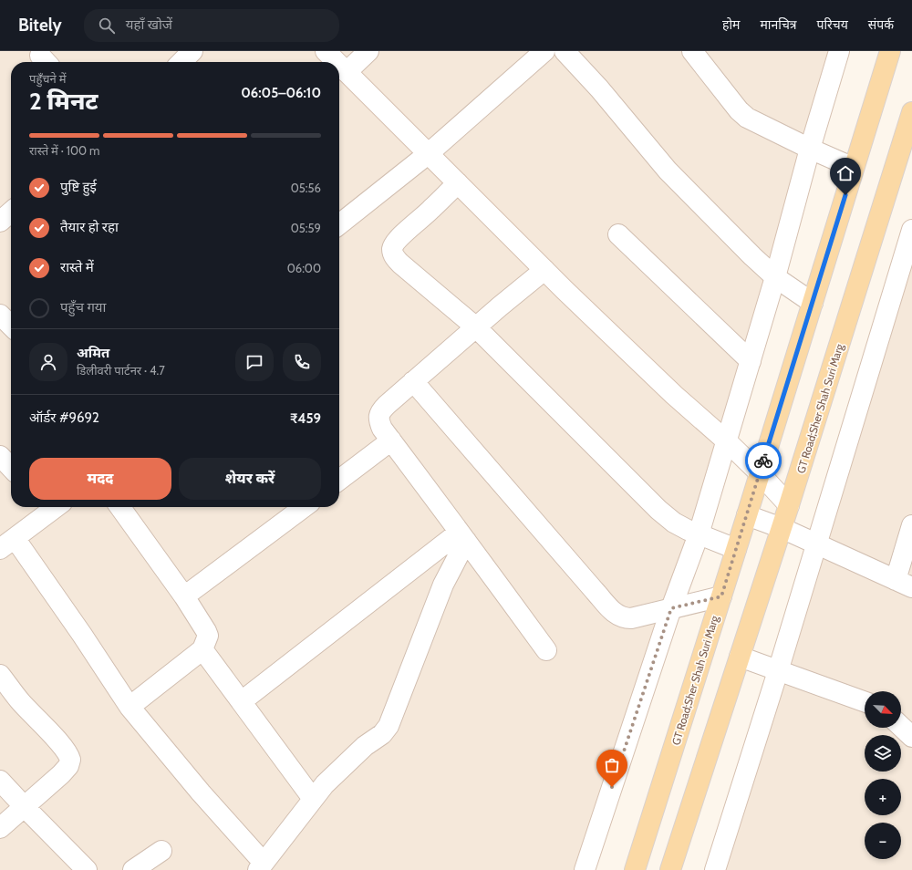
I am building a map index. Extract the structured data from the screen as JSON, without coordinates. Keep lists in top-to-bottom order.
{
  "streets": {
    "main road": ["GT Road;Sher Shah Suri Marg"]
  },
  "north": "bottom right",
  "page": {
    "header": "Bitely",
    "search": "यहाँ खोजें",
    "nav": [
      "होम",
      "मानचित्र",
      "परिचय",
      "संपर्क"
    ],
    "heading": ["2 मिनट", "पहुँचने में", "06:05–06:10"],
    "panel": [
      "अमित",
      "डिलीवरी पार्टनर · 4.7",
      "ऑर्डर #9692",
      "₹459"
    ],
    "bar": "रास्ते में · 100 m",
    "list": [
      ["पुष्टि हुई", "05:56"],
      ["तैयार हो रहा", "05:59"],
      ["रास्ते में", "06:00"],
      "पहुँच गया"
    ],
    "buttons": ["मदद", "शेयर करें"],
    "map_buttons": ["+", "−"]
  }
}
